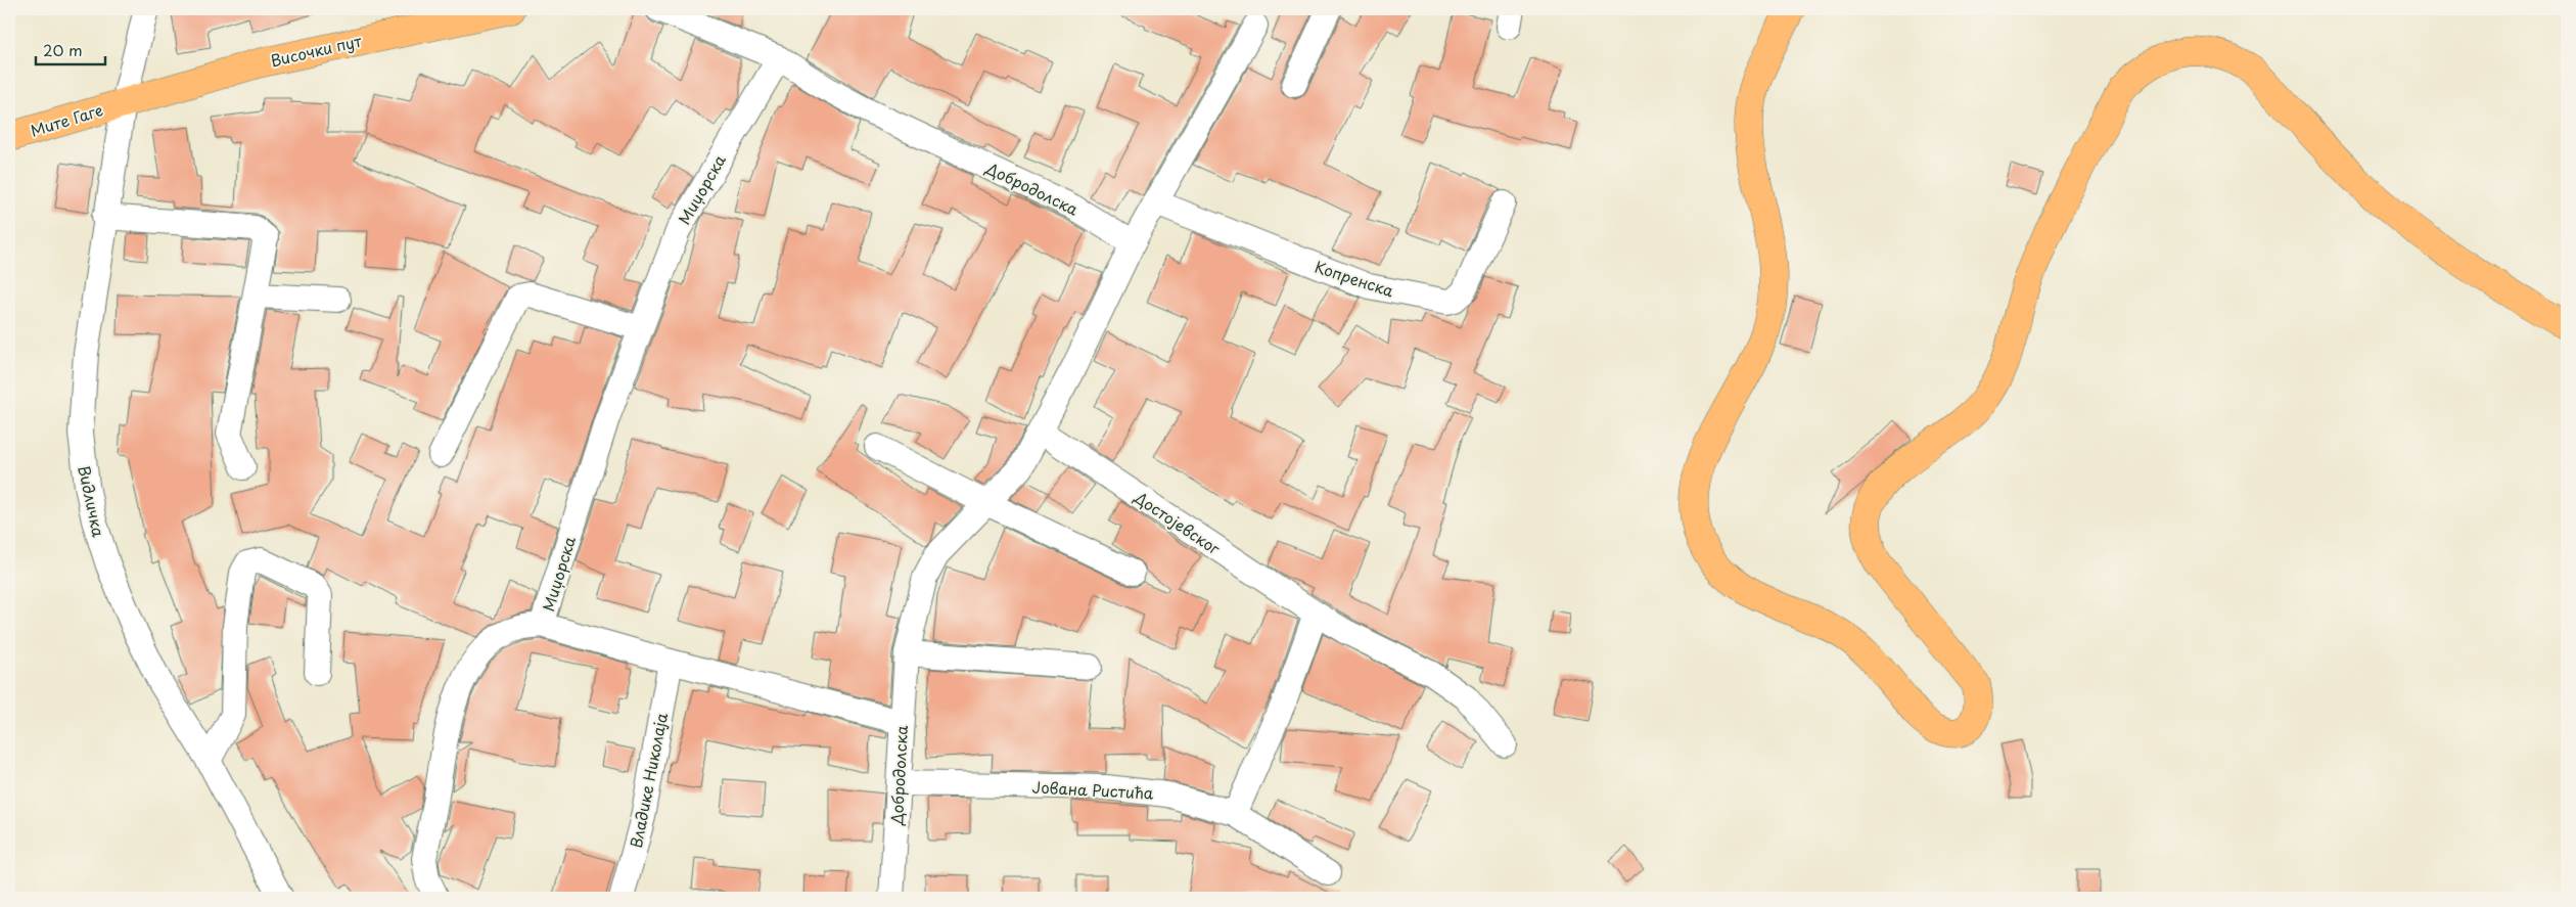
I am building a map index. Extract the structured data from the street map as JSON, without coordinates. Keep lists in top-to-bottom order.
{
  "streets": {
    "main road": ["Височки пут", "Мите Гаге"],
    "street": [
      "Добродолска",
      "Миџорска",
      "Копренска",
      "Видличка",
      "Достојевског",
      "Владике Николаја",
      "Јована Ристића"
    ]
  },
  "crossings": [
    ["Височки пут", "Мите Гаге"],
    ["Височки пут", "Видличка"],
    ["Мите Гаге", "Видличка"],
    ["Добродолска", "Миџорска"],
    ["Добродолска", "Достојевског"],
    ["Добродолска", "Јована Ристића"]
  ],
  "scale_bar": "20 m"
}
